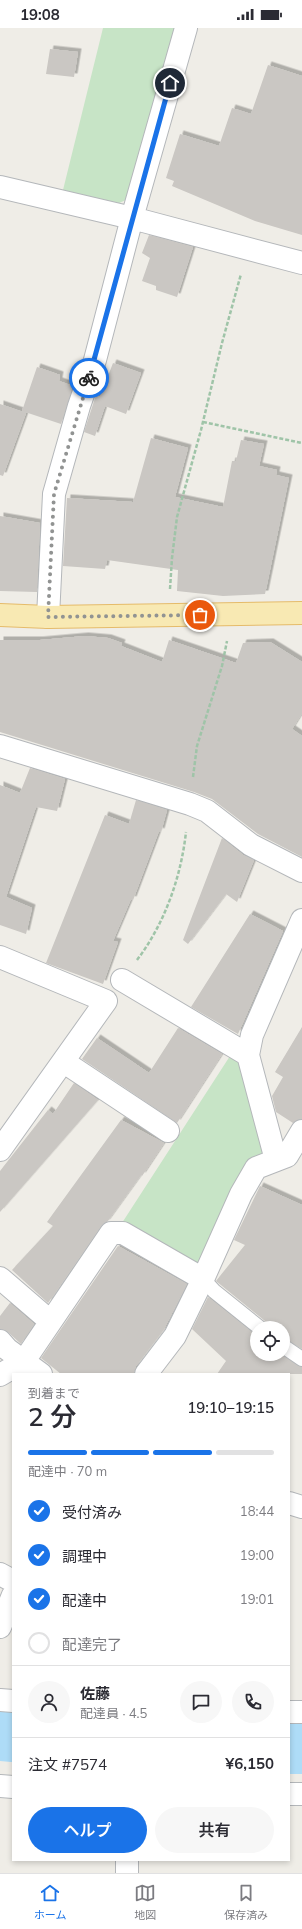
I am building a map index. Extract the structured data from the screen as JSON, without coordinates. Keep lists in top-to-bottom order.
{
  "page": {
    "status": "19:08",
    "heading": ["2 分", "到着まで", "19:10–19:15"],
    "panel": [
      "佐藤",
      "配達員 · 4.5",
      "注文 #7574",
      "¥6,150"
    ],
    "bar": "配達中 · 70 m",
    "list": [
      ["受付済み", "18:44"],
      ["調理中", "19:00"],
      ["配達中", "19:01"],
      "配達完了"
    ],
    "buttons": ["ヘルプ", "共有"],
    "tabs": ["ホーム", "地図", "保存済み"]
  }
}
